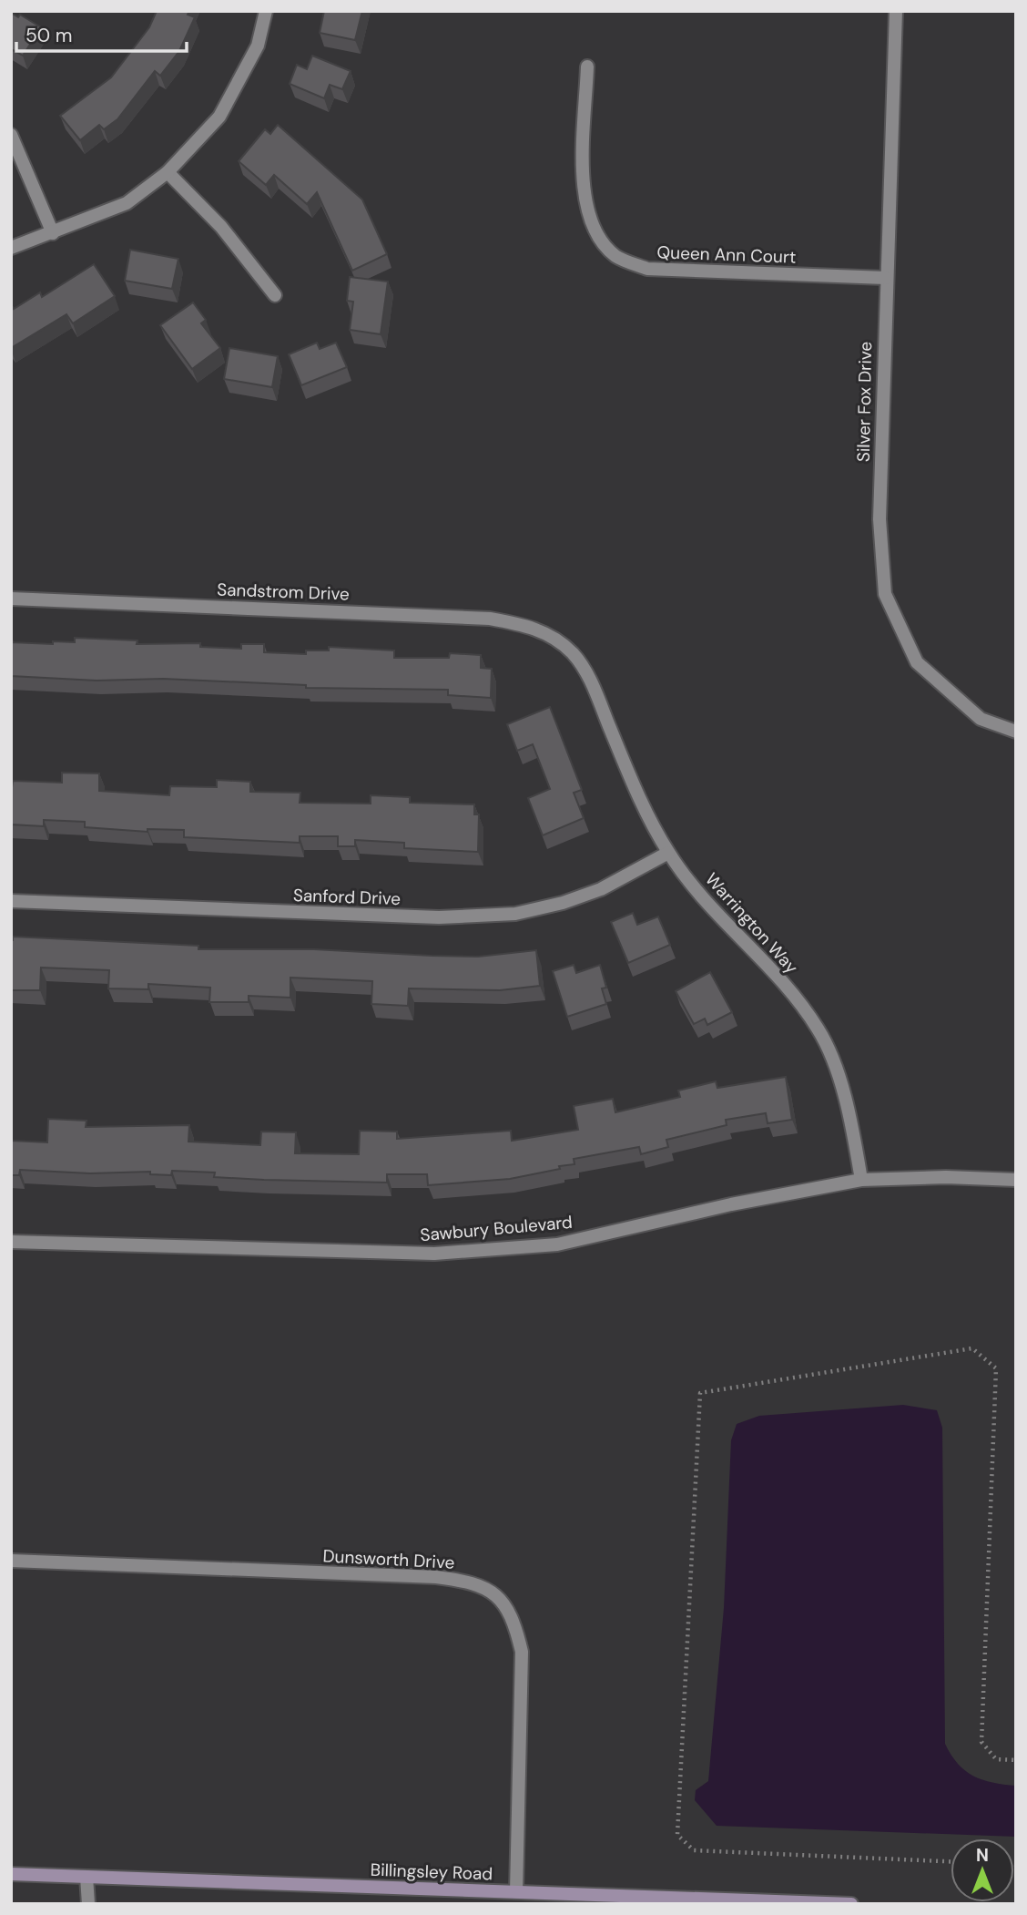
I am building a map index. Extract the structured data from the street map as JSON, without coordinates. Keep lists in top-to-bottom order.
{
  "streets": {
    "street": [
      "Queen Ann Court",
      "Silver Fox Drive",
      "Sandstrom Drive",
      "Sanford Drive",
      "Warrington Way",
      "Sawbury Boulevard",
      "Dunsworth Drive",
      "Billingsley Road"
    ]
  },
  "crossings": [
    ["Queen Ann Court", "Silver Fox Drive"],
    ["Sandstrom Drive", "Warrington Way"],
    ["Sanford Drive", "Warrington Way"],
    ["Warrington Way", "Sawbury Boulevard"],
    ["Dunsworth Drive", "Billingsley Road"]
  ],
  "scale_bar": "50 m",
  "north": "top"
}
